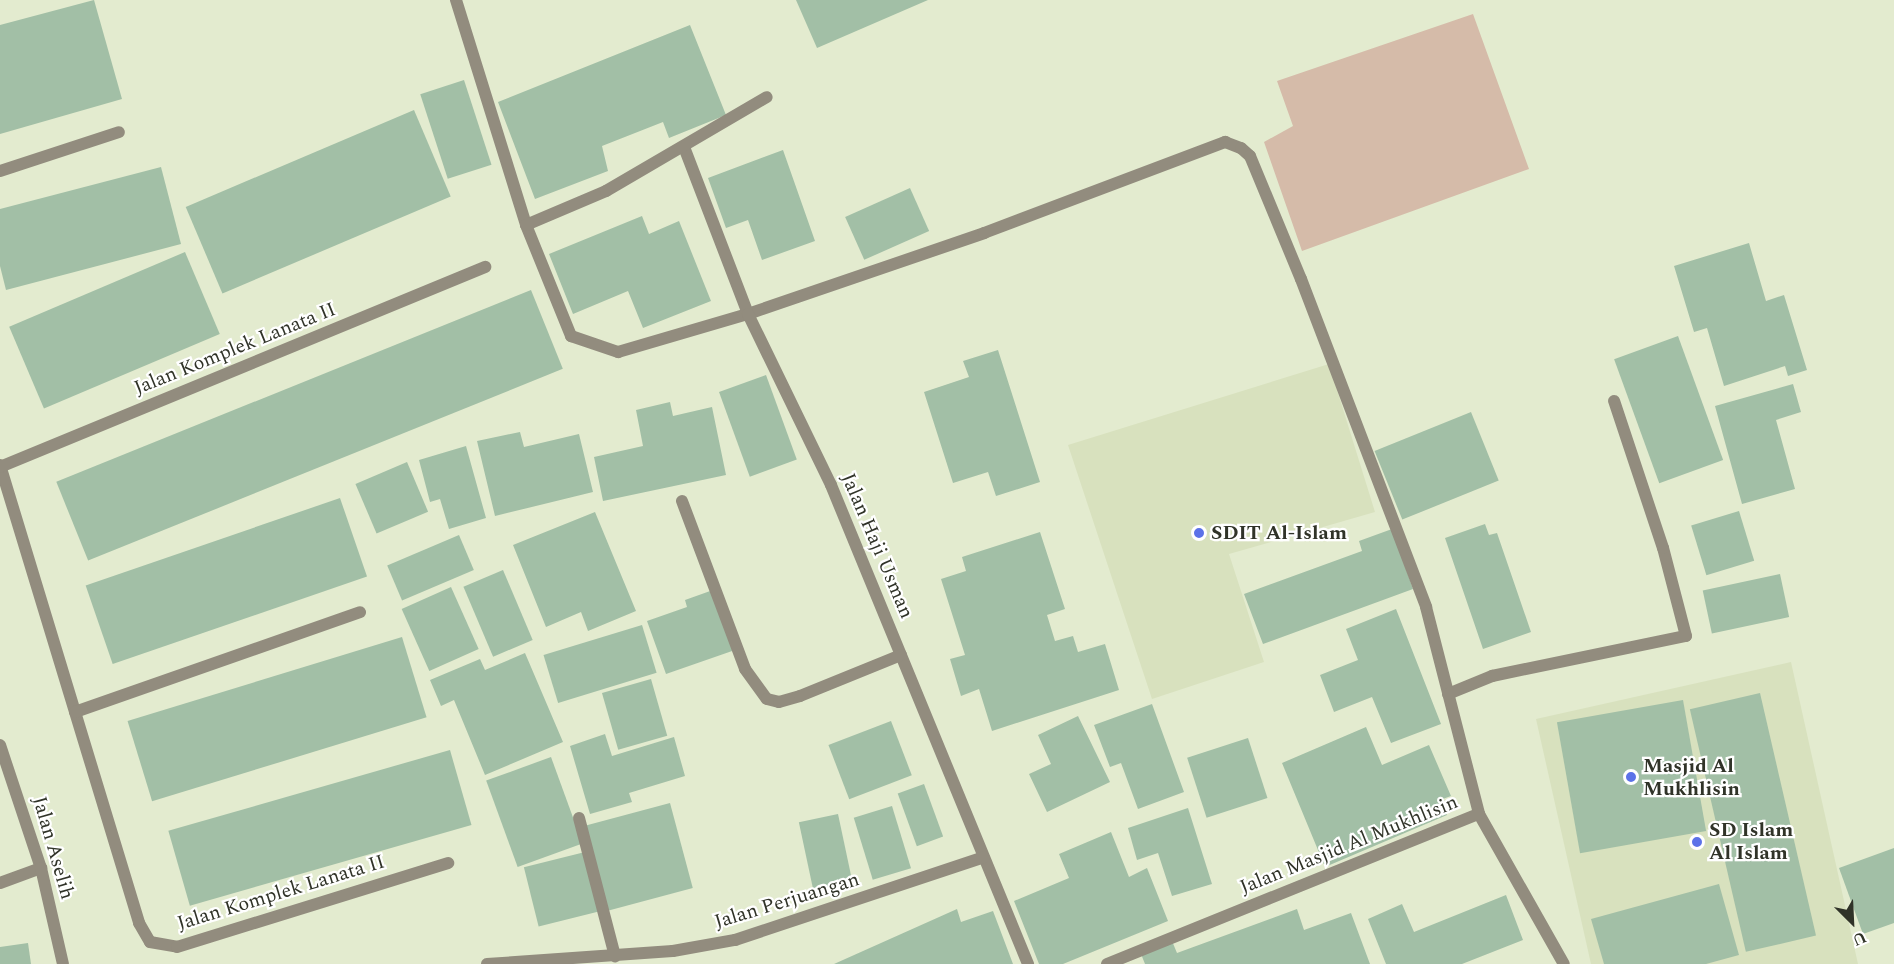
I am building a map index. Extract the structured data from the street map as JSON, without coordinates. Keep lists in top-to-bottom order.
{
  "streets": {
    "street": [
      "Jalan Komplek Lanata II",
      "Jalan Haji Usman",
      "Jalan Masjid Al Mukhlisin",
      "Jalan Aselih",
      "Jalan Perjuangan"
    ]
  },
  "crossings": [
    ["Jalan Haji Usman", "Jalan Perjuangan"]
  ],
  "places": ["SDIT Al-Islam", "Masjid Al Mukhlisin", "SD Islam Al Islam"],
  "north": "bottom right"
}
